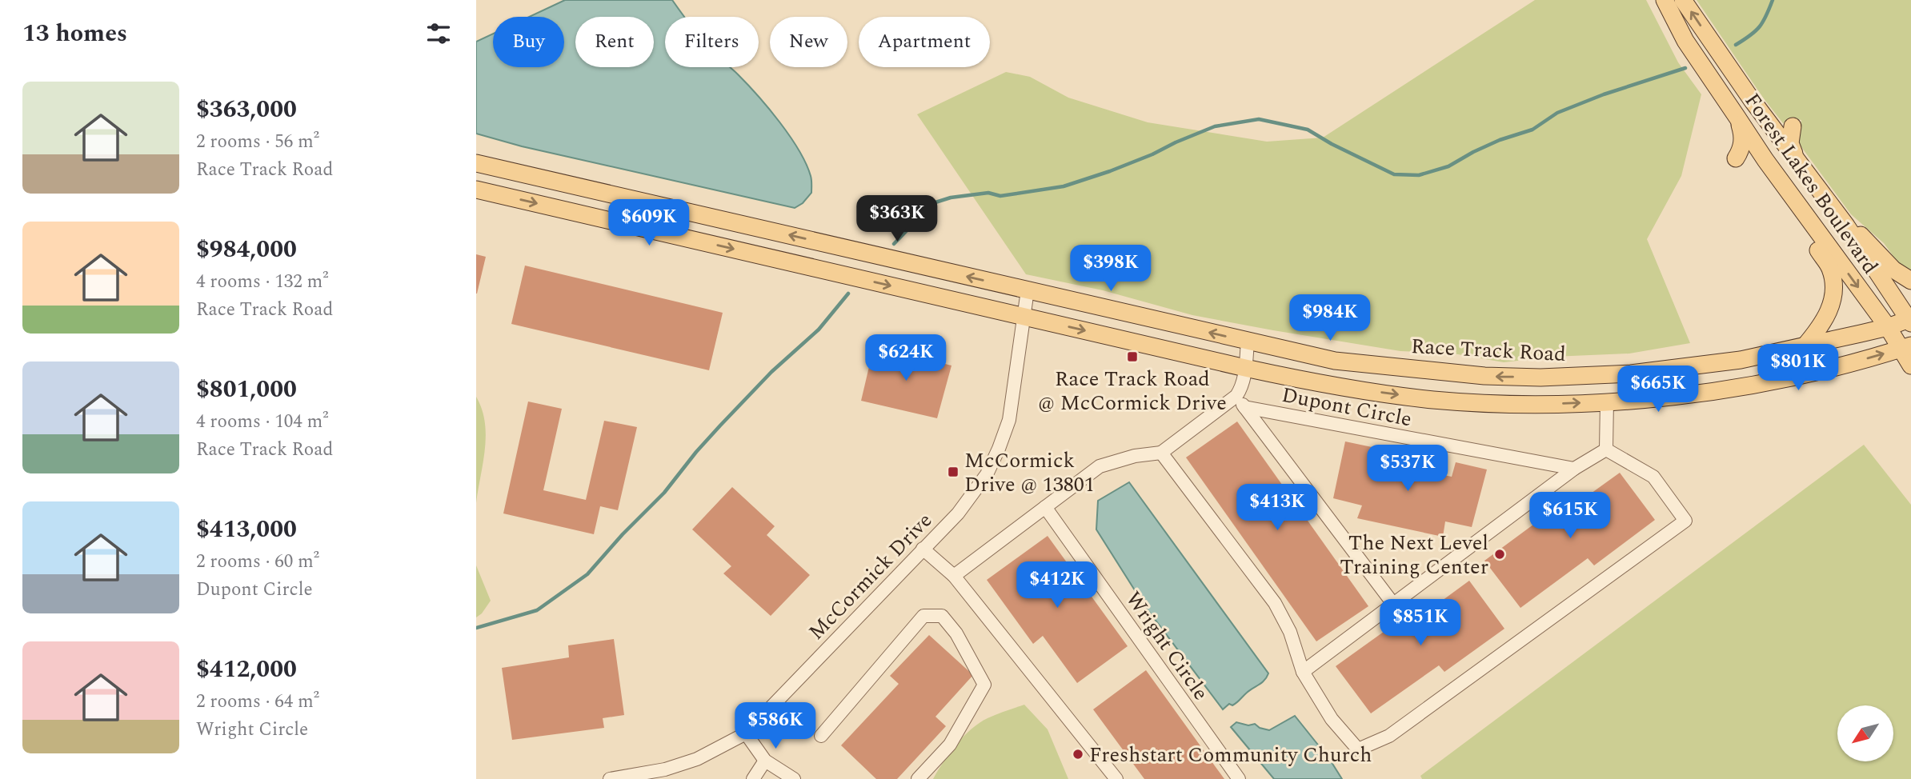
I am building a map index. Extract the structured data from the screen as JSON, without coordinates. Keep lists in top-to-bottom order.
{
  "streets": {
    "main road": ["Forest Lakes Boulevard", "Race Track Road"],
    "street": ["Dupont Circle", "McCormick Drive", "Wright Circle"]
  },
  "crossings": [
    ["Forest Lakes Boulevard", "Race Track Road"],
    ["Race Track Road", "McCormick Drive"]
  ],
  "places": {
    "transit": ["Race Track Road @ McCormick Drive", "McCormick Drive @ 13801"],
    "other": ["The Next Level Training Center", "Freshstart Community Church"]
  },
  "north": "bottom left",
  "page": {
    "heading": "13 homes",
    "chip": [
      "Buy",
      "Rent",
      "Filters",
      "New",
      "Apartment"
    ],
    "list": [
      {
        "name": "$363,000",
        "note": "2 rooms · 56 m² · Race Track Road"
      },
      {
        "name": "$984,000",
        "note": "4 rooms · 132 m² · Race Track Road"
      },
      {
        "name": "$801,000",
        "note": "4 rooms · 104 m² · Race Track Road"
      },
      {
        "name": "$413,000",
        "note": "2 rooms · 60 m² · Dupont Circle"
      },
      {
        "name": "$412,000",
        "note": "2 rooms · 64 m² · Wright Circle"
      }
    ],
    "price": [
      "$363K",
      "$609K",
      "$398K",
      "$984K",
      "$624K",
      "$801K",
      "$665K",
      "$537K",
      "$413K",
      "$615K",
      "$412K",
      "$851K",
      "$586K"
    ]
  }
}
